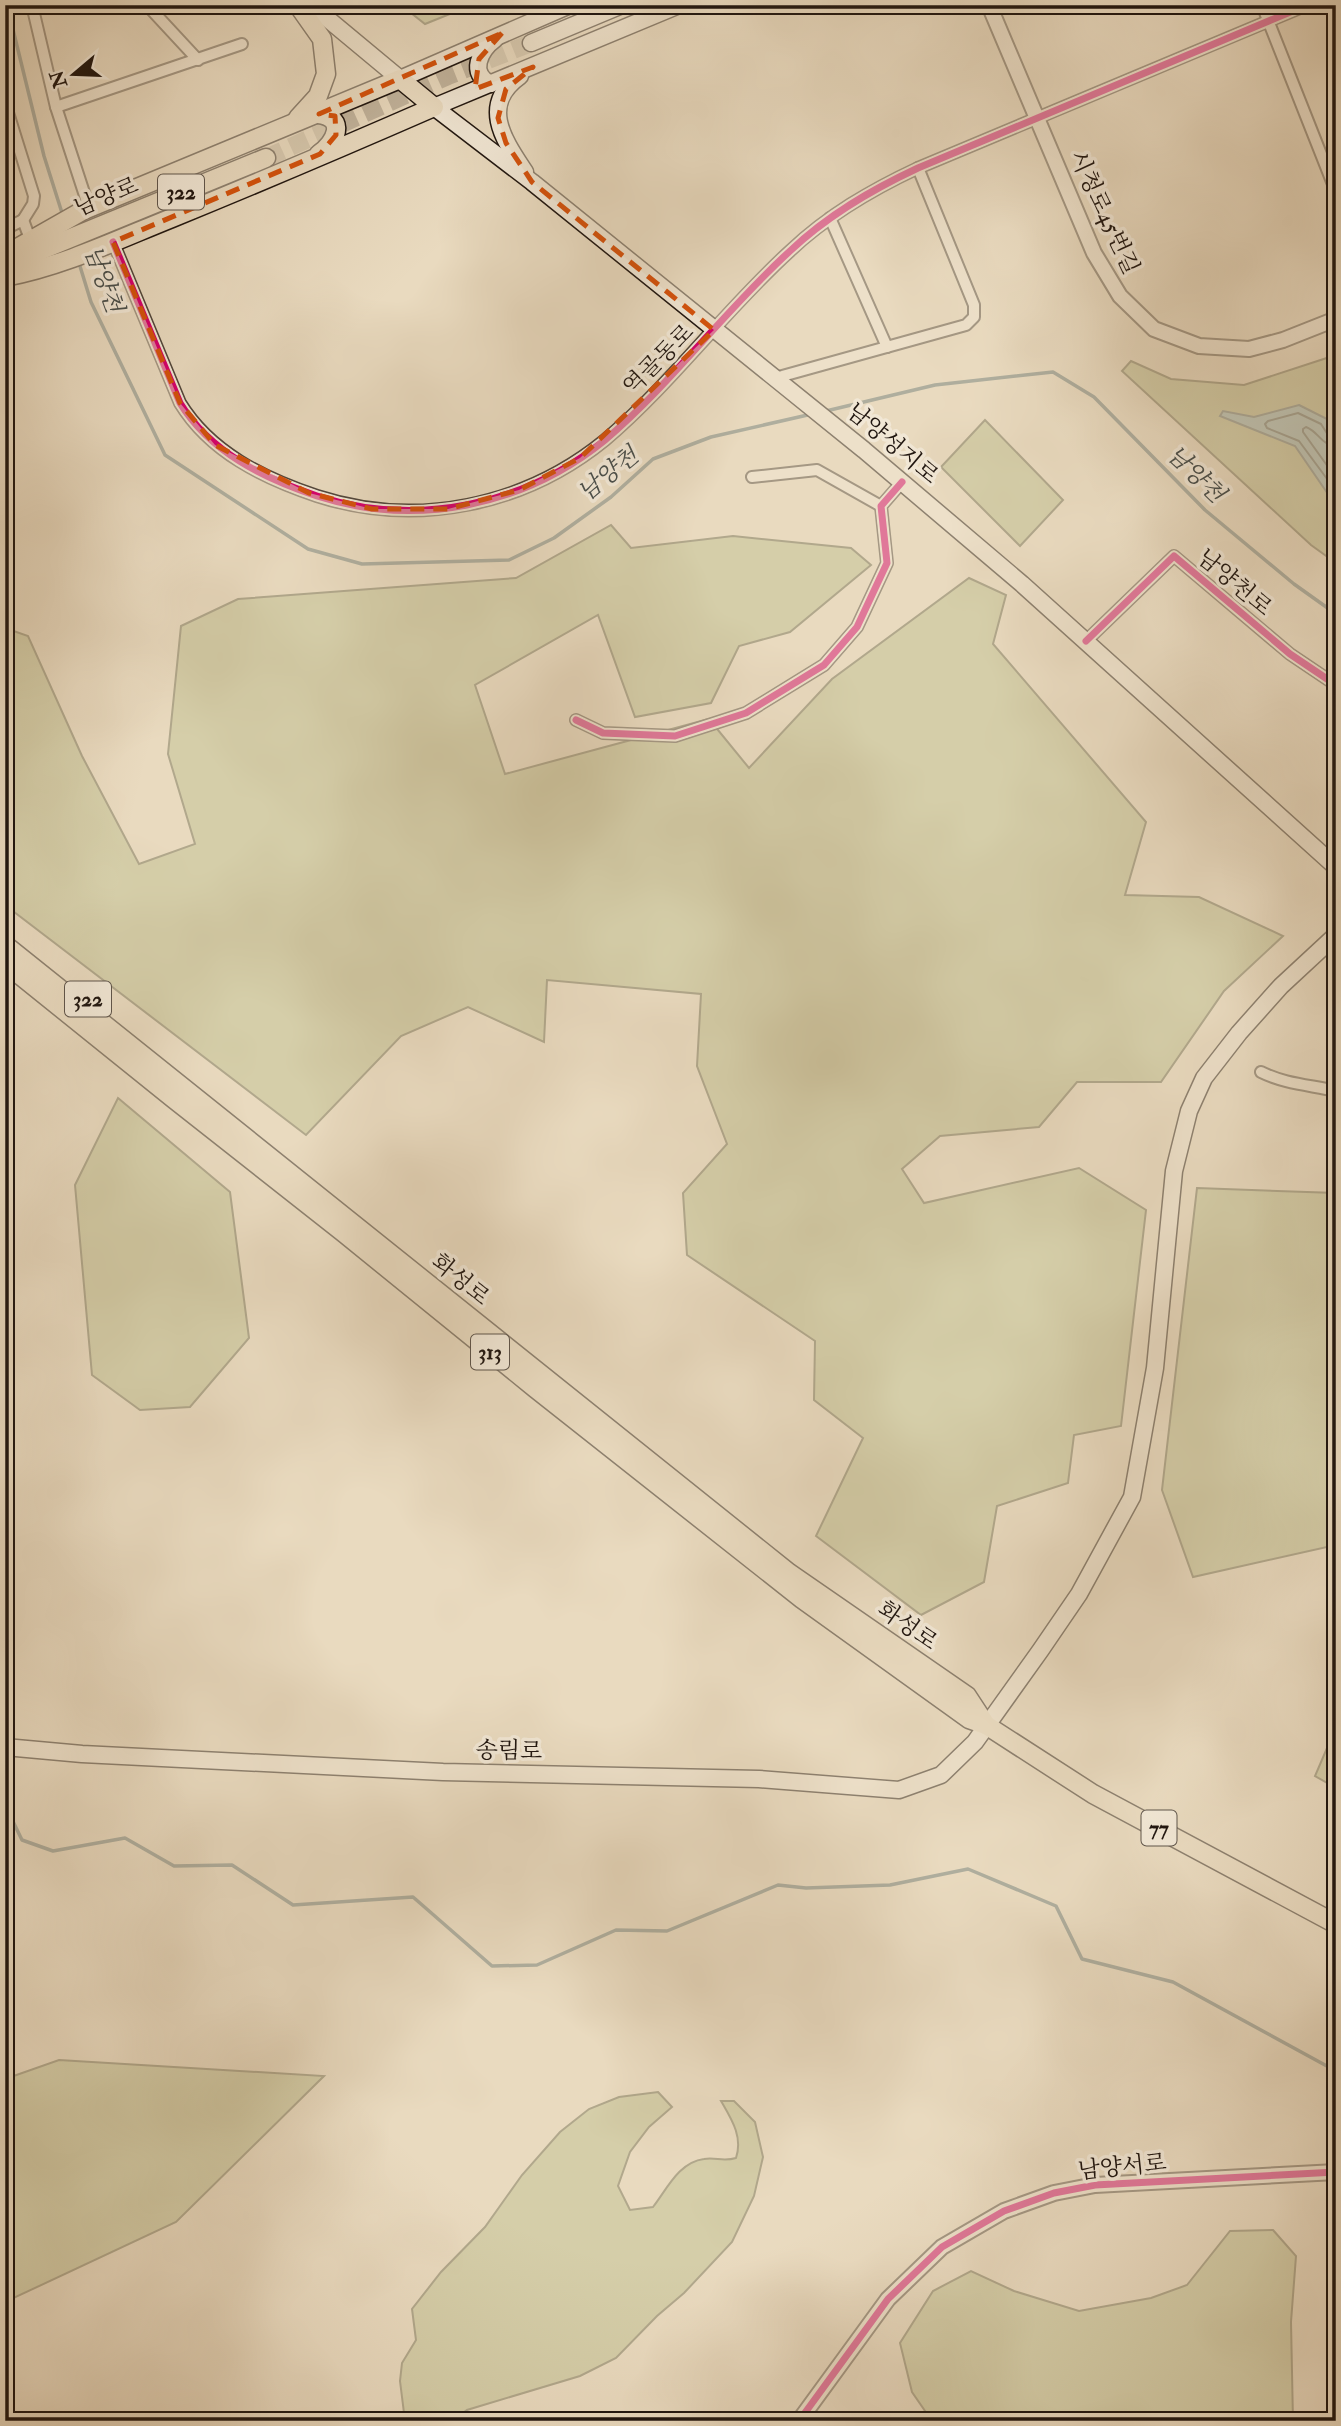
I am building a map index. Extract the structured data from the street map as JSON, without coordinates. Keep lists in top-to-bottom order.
{
  "streets": {
    "main road": [
      "322",
      "남양로",
      "남양성지로",
      "화성로",
      "313",
      "송림로",
      "77"
    ],
    "street": [
      "시청로45번길",
      "역골동로",
      "남양천로",
      "남양서로"
    ]
  },
  "crossings": [
    ["322", "화성로"],
    ["시청로45번길", "역골동로"],
    ["역골동로", "남양성지로"],
    ["남양성지로", "남양천로"],
    ["화성로", "송림로"]
  ],
  "water": ["남양천"],
  "north": "left"
}
